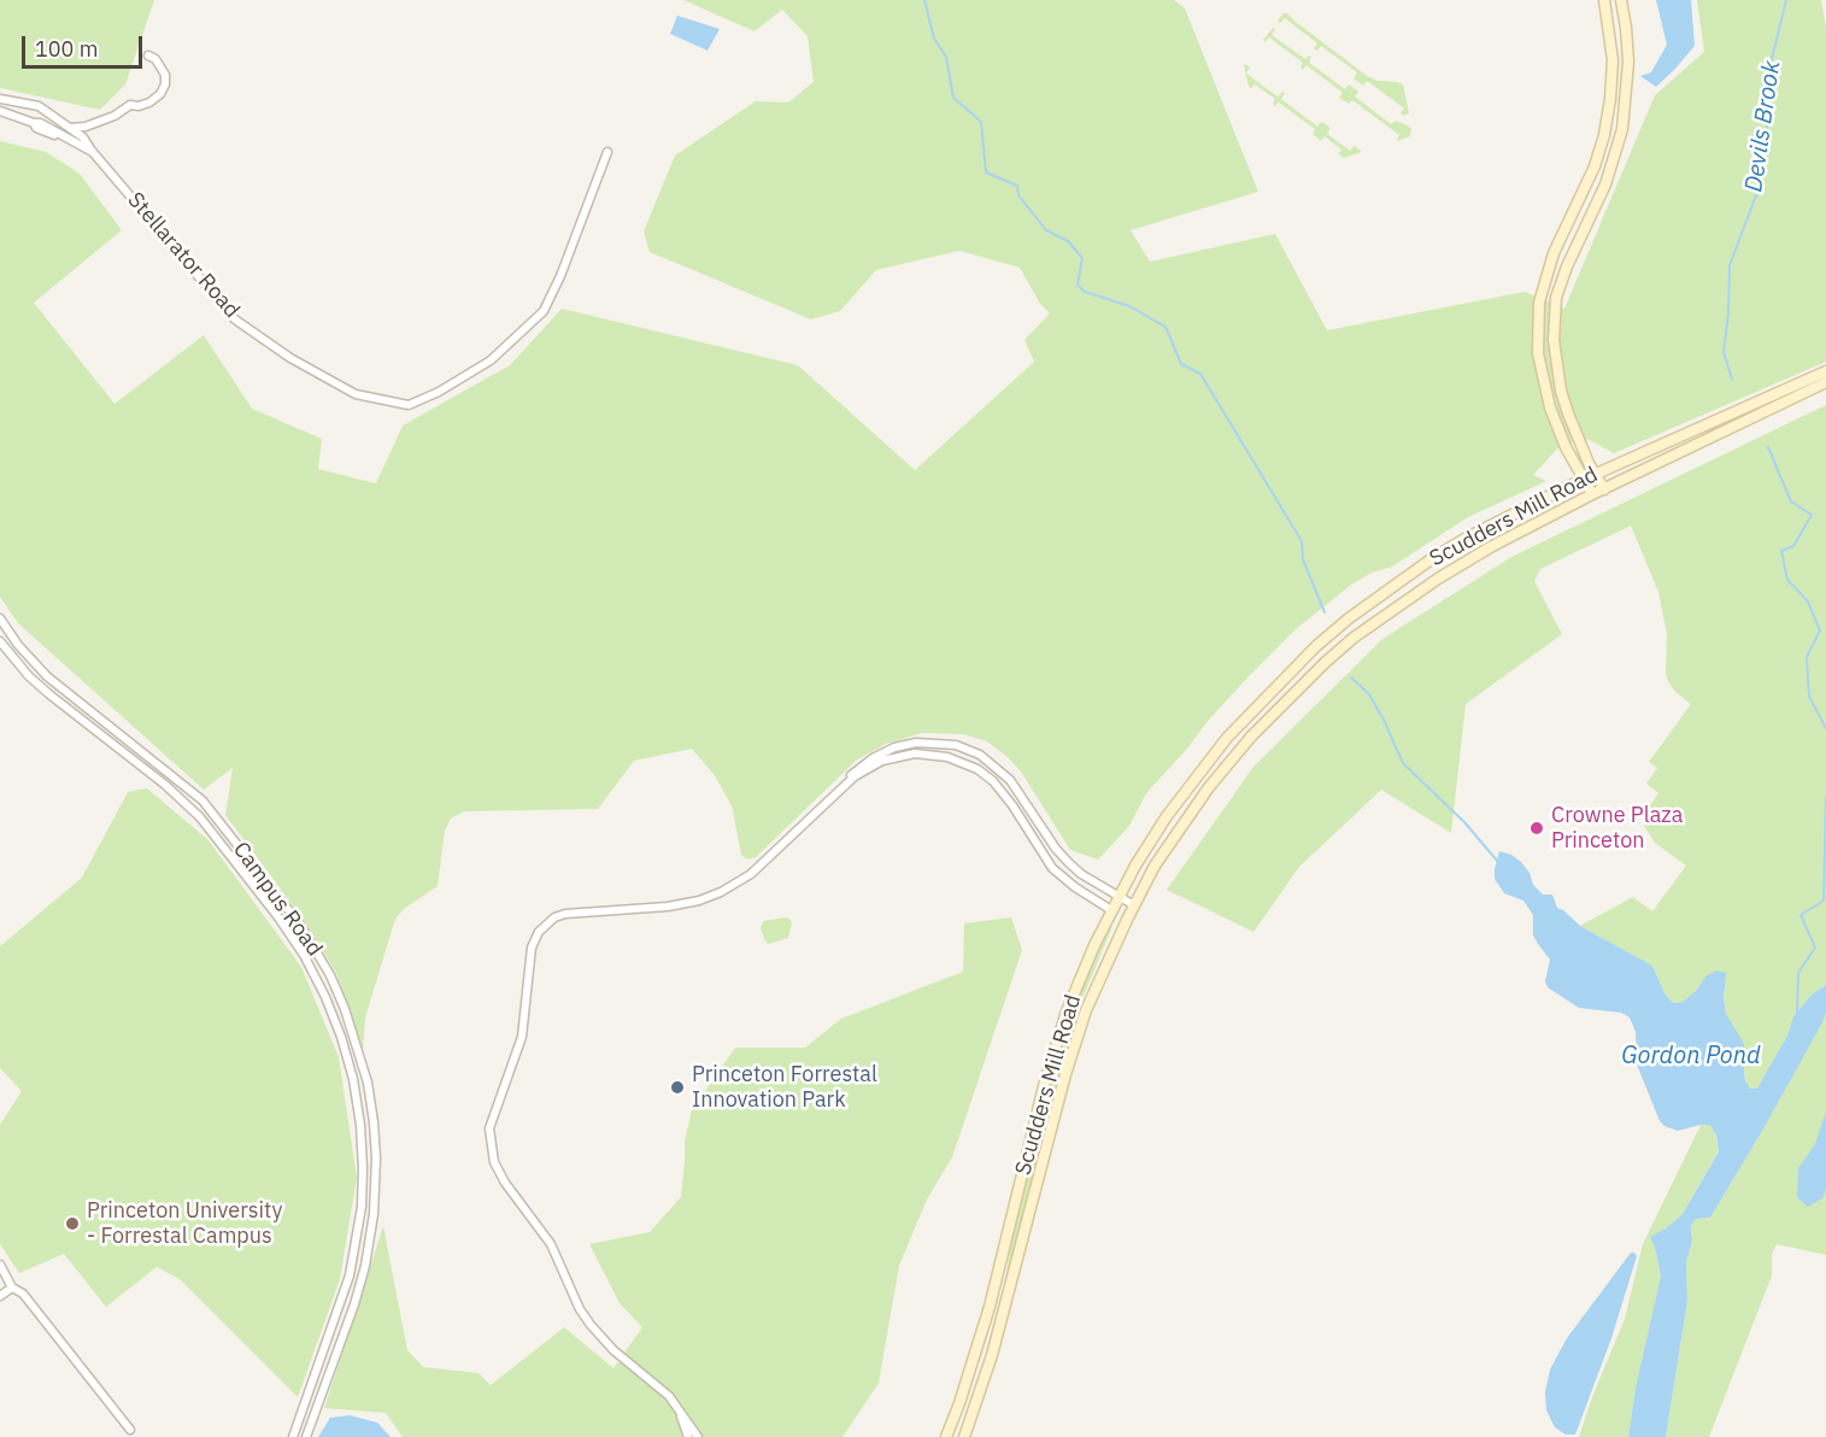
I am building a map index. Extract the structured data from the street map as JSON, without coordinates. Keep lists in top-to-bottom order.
{
  "streets": {
    "main road": ["Scudders Mill Road"],
    "street": ["Stellarator Road", "Campus Road"]
  },
  "water": ["Devils Brook", "Gordon Pond"],
  "places": ["Crowne Plaza Princeton", "Princeton Forrestal Innovation Park", "Princeton University - Forrestal Campus"],
  "scale_bar": "100 m"
}
